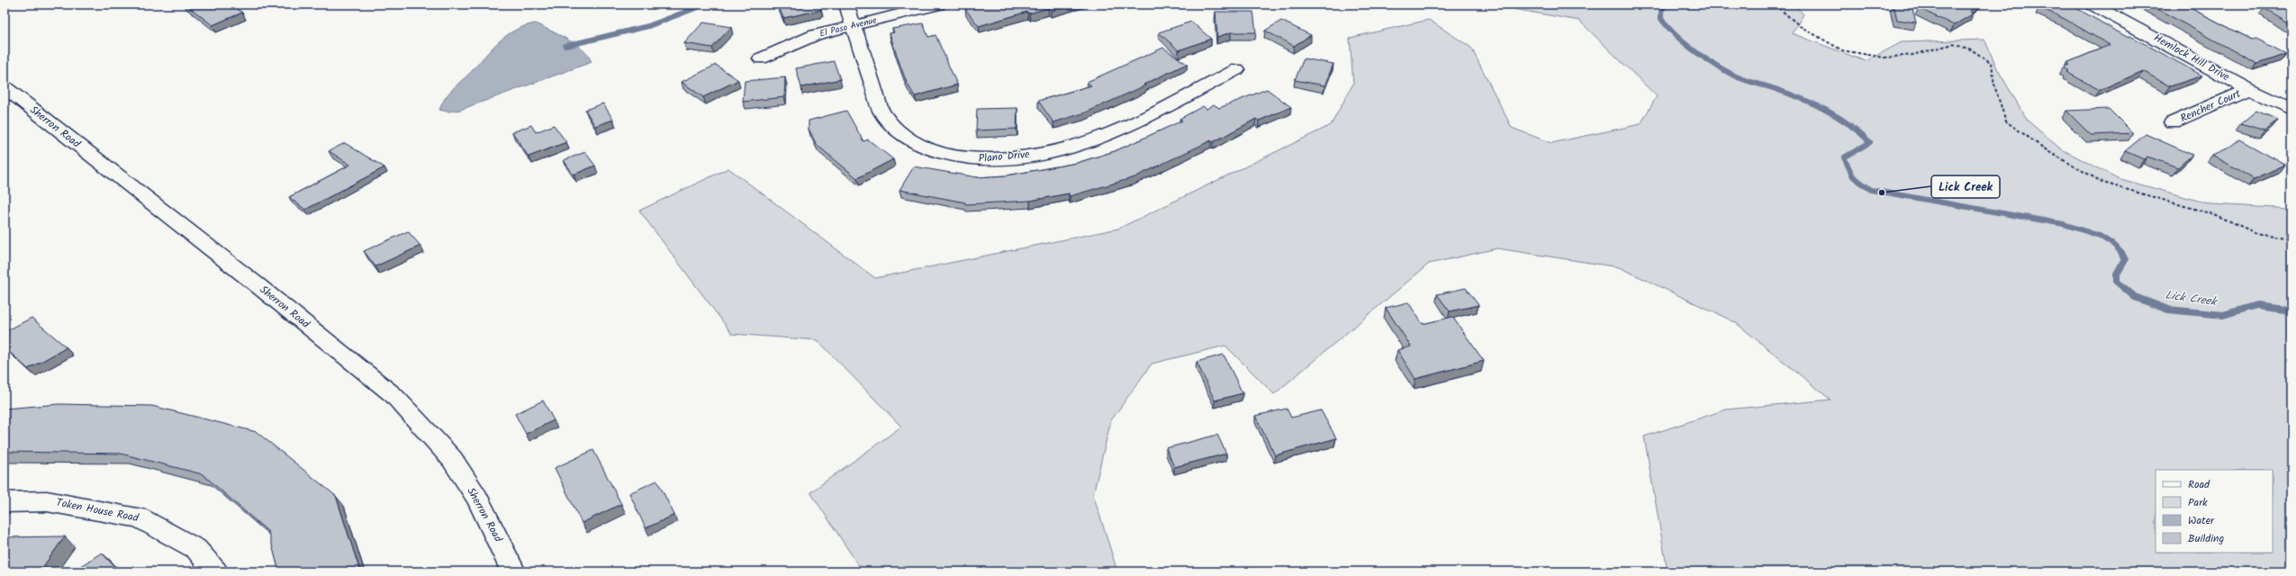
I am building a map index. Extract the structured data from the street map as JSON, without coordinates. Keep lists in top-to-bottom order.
{
  "streets": {
    "street": [
      "El Paso Avenue",
      "Hemlock Hill Drive",
      "Rencher Court",
      "Sherron Road",
      "Plano Drive",
      "Token House Road"
    ]
  },
  "crossings": [
    ["El Paso Avenue", "Plano Drive"],
    ["Hemlock Hill Drive", "Rencher Court"]
  ],
  "water": ["Lick Creek"],
  "places": ["Lick Creek"],
  "legend": [
    "Road",
    "Park",
    "Water",
    "Building"
  ]
}
